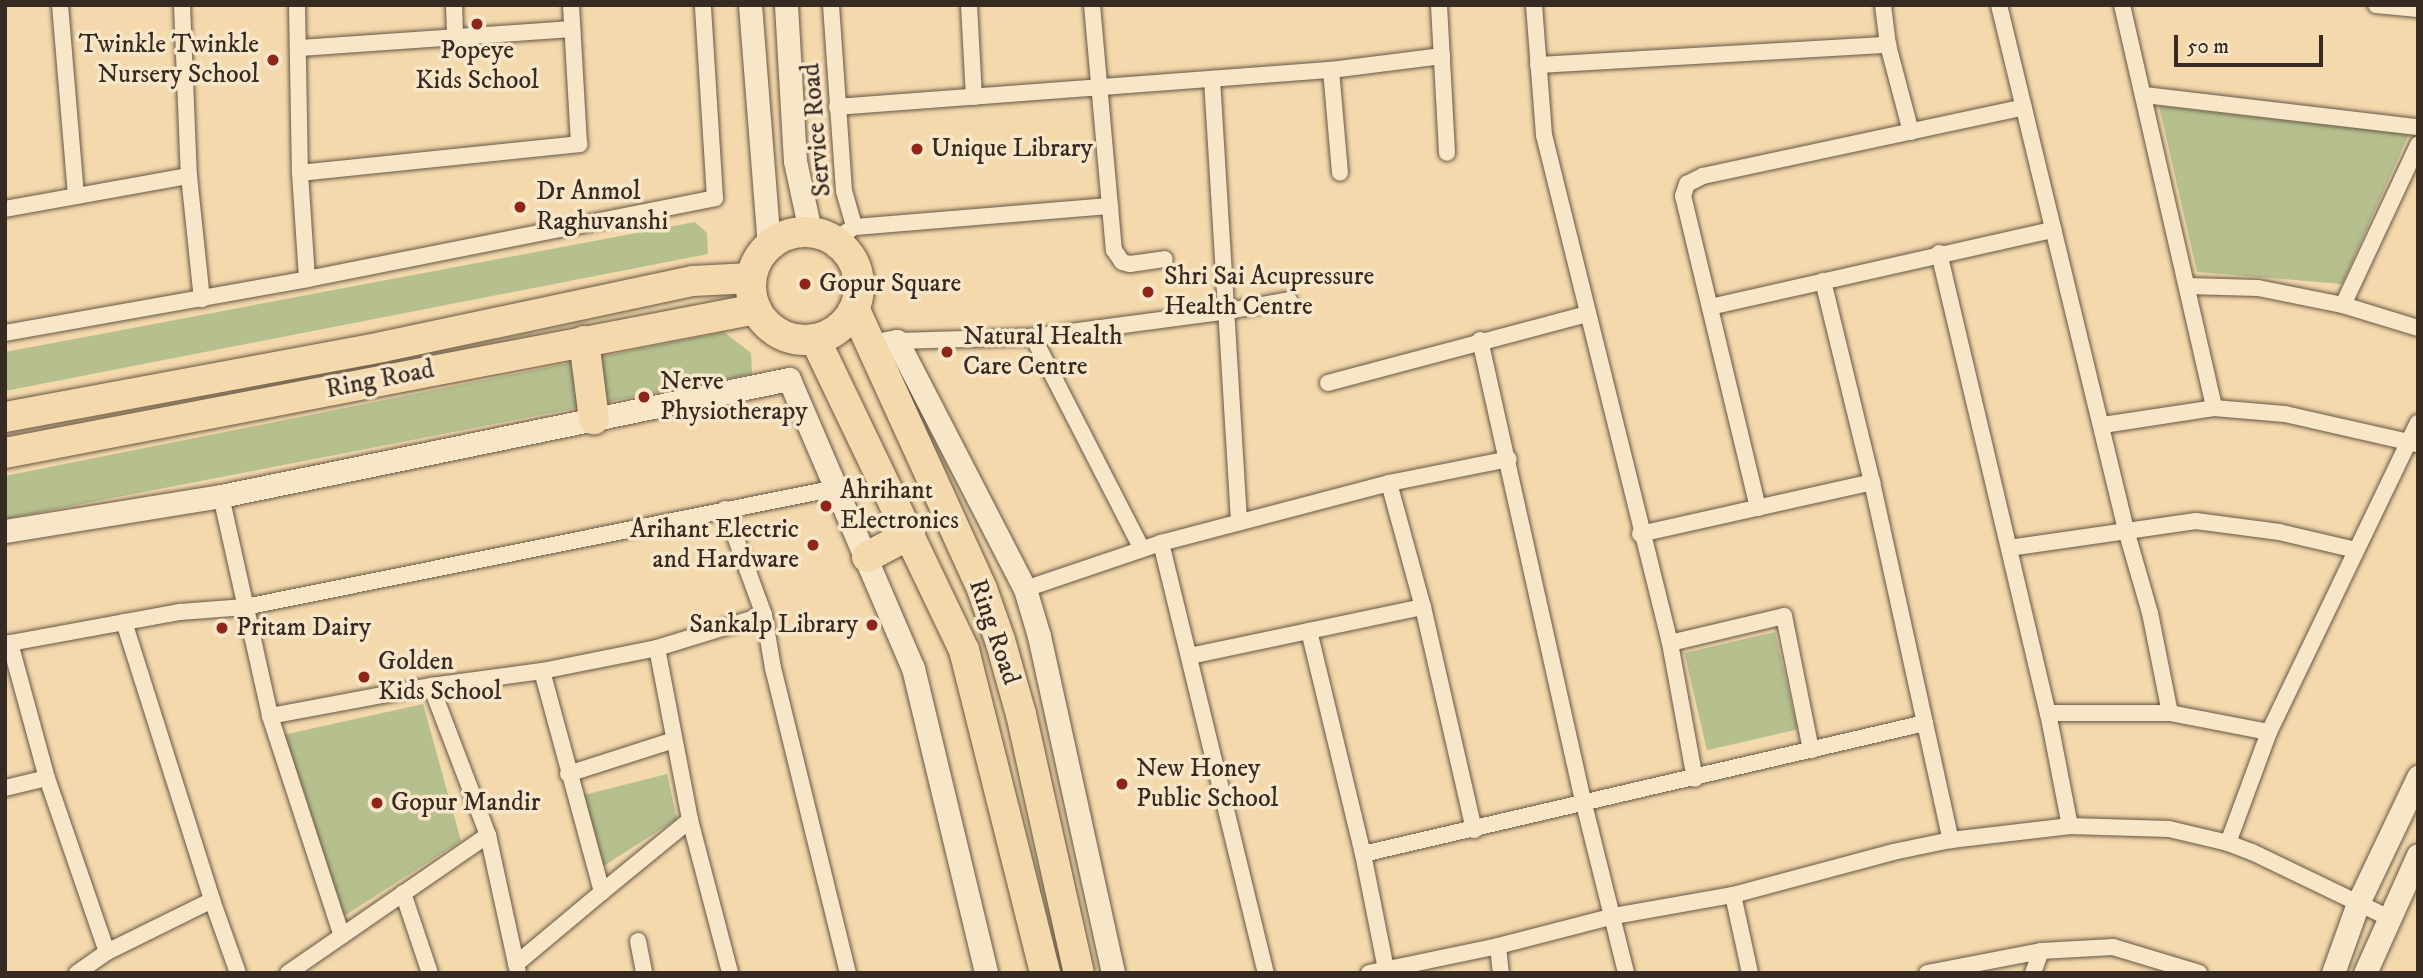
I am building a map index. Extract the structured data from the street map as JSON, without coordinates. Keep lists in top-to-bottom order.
{
  "streets": {
    "highway": ["Ring Road"],
    "street": ["Service Road"]
  },
  "crossings": [
    ["Service Road", "Ring Road"]
  ],
  "places": [
    "Popeye Kids School",
    "Twinkle Twinkle Nursery School",
    "Unique Library",
    "Dr Anmol Raghuvanshi",
    "Gopur Square",
    "Shri Sai Acupressure Health Centre",
    "Natural Health Care Centre",
    "Nerve Physiotherapy",
    "Ahrihant Electronics",
    "Arihant Electric and Hardware",
    "Sankalp Library",
    "Pritam Dairy",
    "Golden Kids School",
    "New Honey Public School",
    "Gopur Mandir"
  ],
  "scale_bar": "50 m"
}
